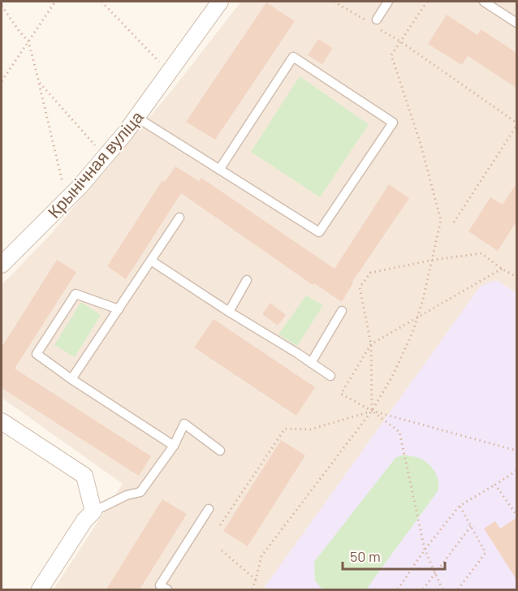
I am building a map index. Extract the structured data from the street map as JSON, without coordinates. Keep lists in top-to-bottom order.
{
  "streets": {
    "street": ["Крынічная вуліца"]
  },
  "scale_bar": "50 m"
}
